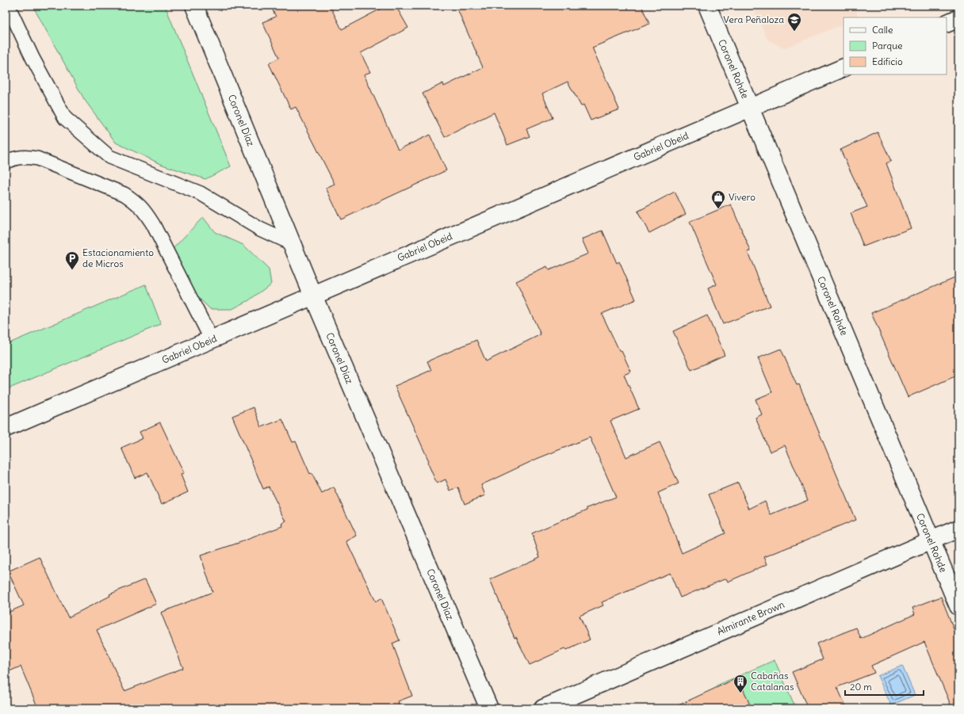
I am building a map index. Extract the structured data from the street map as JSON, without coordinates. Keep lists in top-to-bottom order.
{
  "streets": {
    "street": [
      "Coronel Rohde",
      "Coronel Díaz",
      "Gabriel Obeid",
      "Almirante Brown"
    ]
  },
  "crossings": [
    ["Coronel Rohde", "Gabriel Obeid"],
    ["Coronel Rohde", "Almirante Brown"],
    ["Coronel Díaz", "Gabriel Obeid"]
  ],
  "places": {
    "school or university": ["Vera Peñaloza"],
    "shop": ["Vivero"],
    "parking": ["Estacionamiento de Micros"],
    "building": ["Cabañas Catalanas"]
  },
  "legend": ["Calle", "Parque", "Edificio"],
  "scale_bar": "20 m"
}
